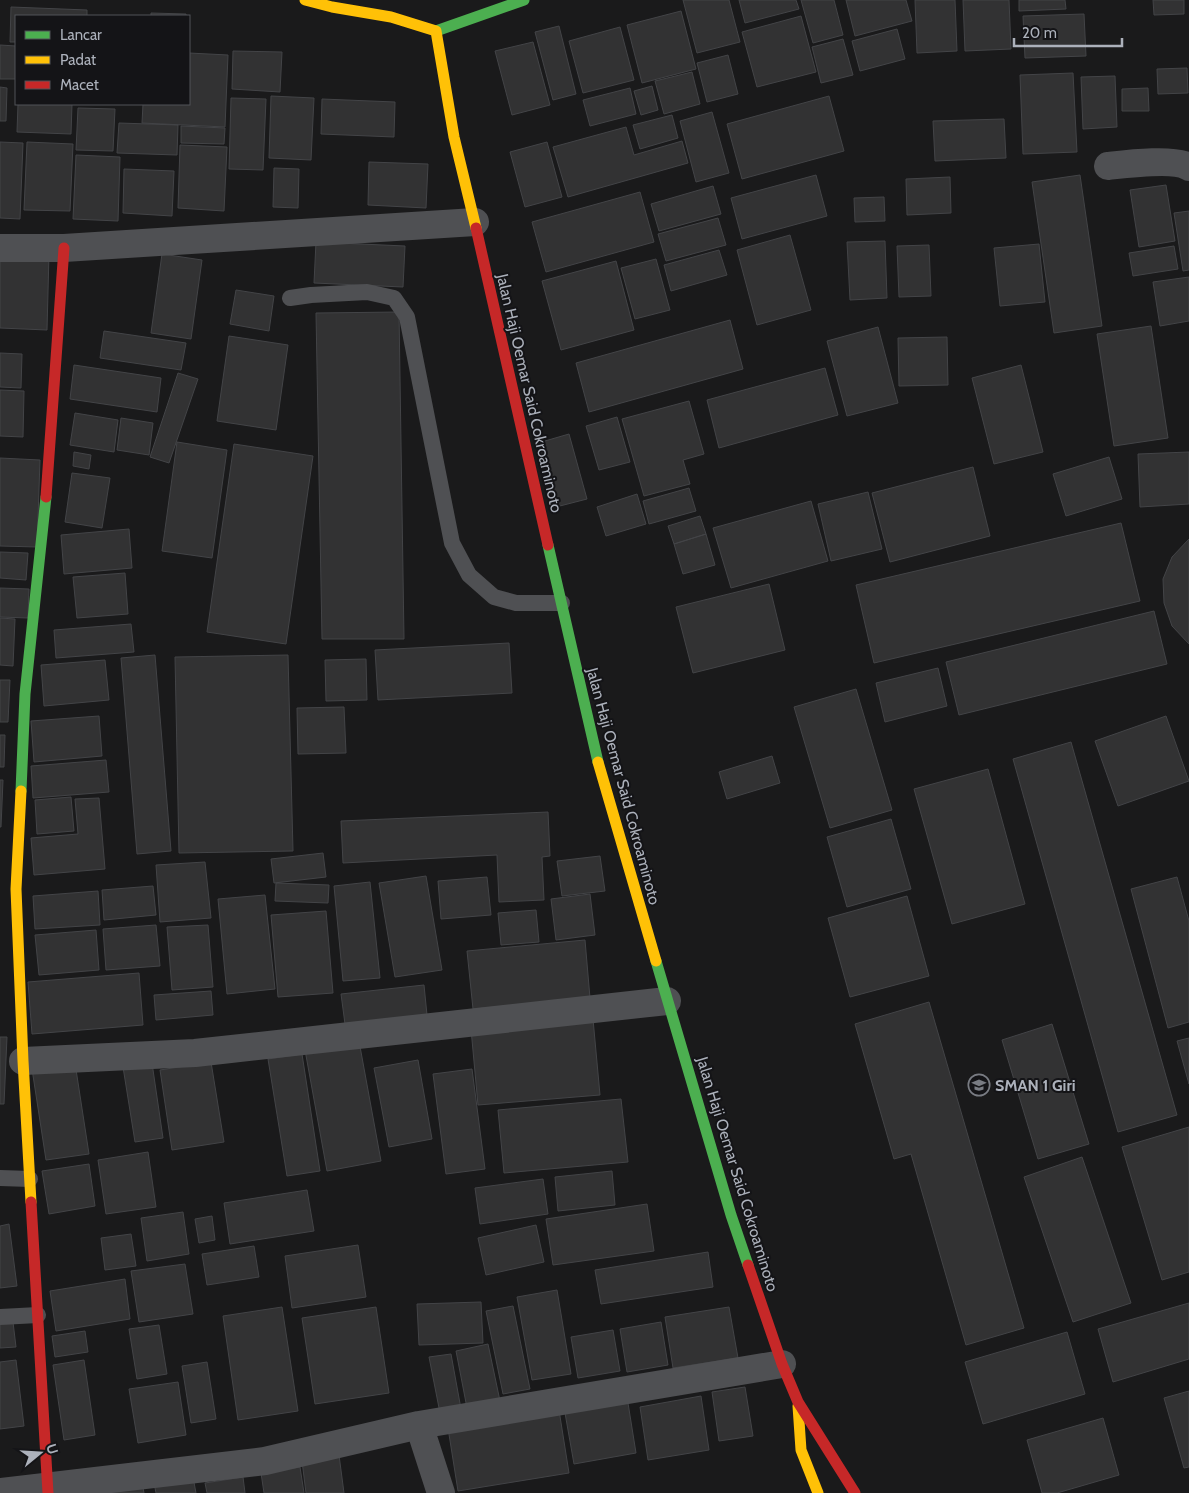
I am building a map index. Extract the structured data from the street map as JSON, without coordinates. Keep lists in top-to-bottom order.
{
  "streets": {
    "main road": ["Jalan Haji Oemar Said Cokroaminoto"]
  },
  "places": {
    "school or university": ["SMAN 1 Giri"]
  },
  "legend": ["Lancar", "Padat", "Macet"],
  "scale_bar": "20 m",
  "north": "right"
}
